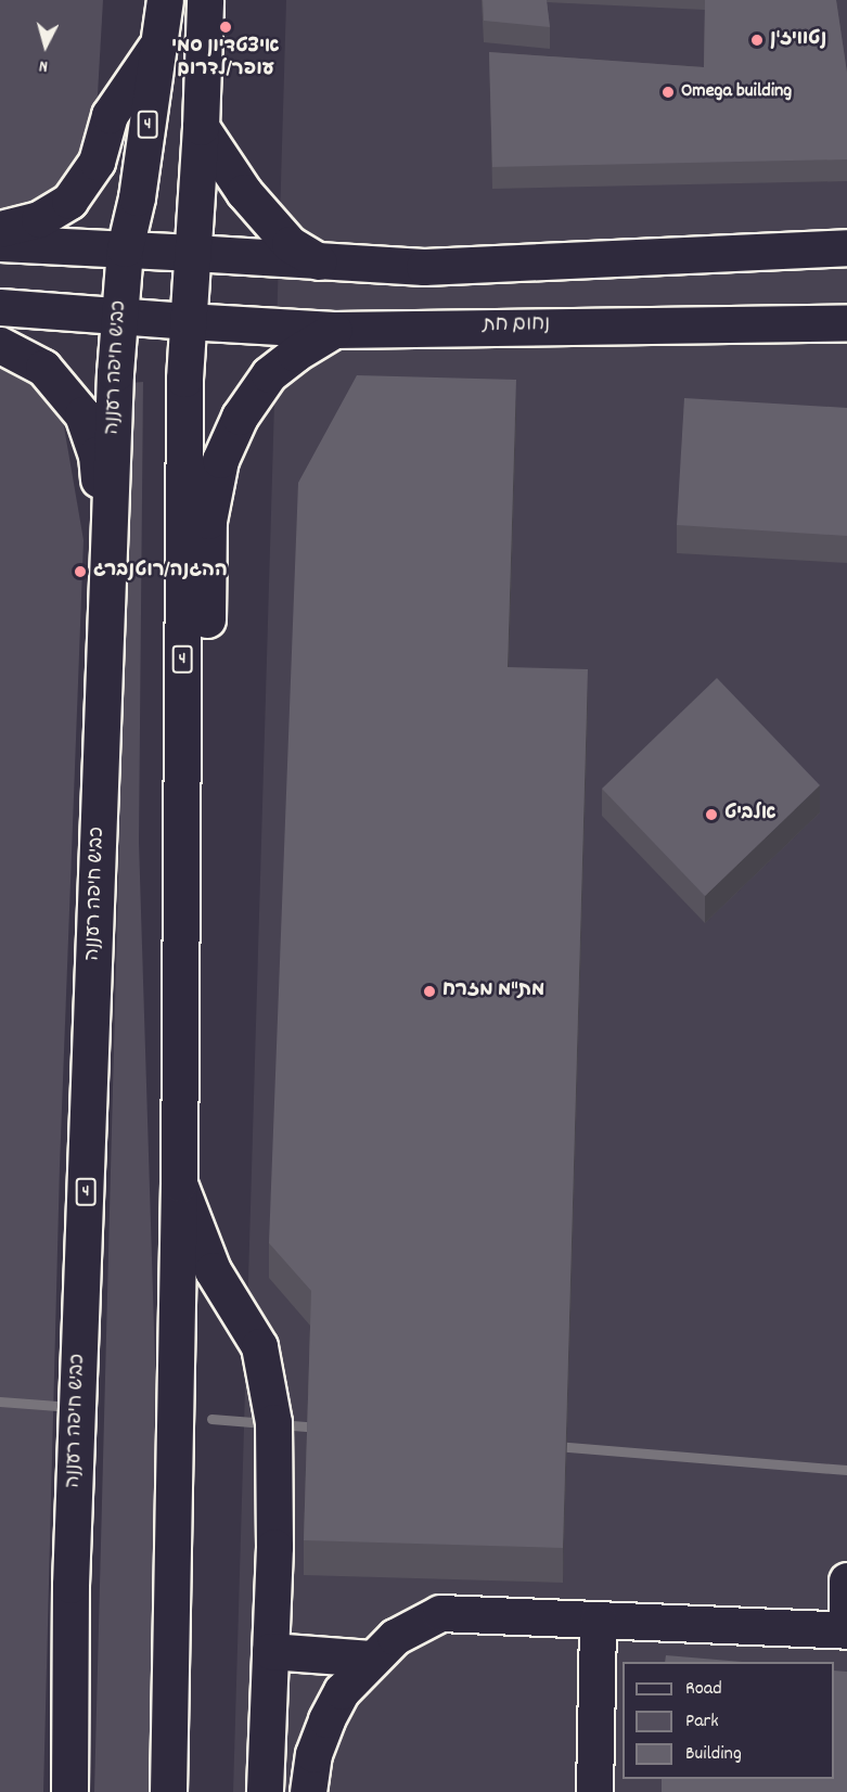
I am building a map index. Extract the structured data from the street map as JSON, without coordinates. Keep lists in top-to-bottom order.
{
  "streets": {
    "main road": ["4", "נחום חת", "כביש חיפה רעננה"]
  },
  "crossings": [
    ["4", "נחום חת"],
    ["נחום חת", "כביש חיפה רעננה"]
  ],
  "places": [
    "איצטדיון סמי עופר/לדרום",
    "נטוויז'ן",
    "Omega building",
    "ההגנה/רוטנברג",
    "אלביט",
    "מת\"מ מזרח"
  ],
  "legend": ["Road", "Park", "Building"],
  "north": "bottom"
}
